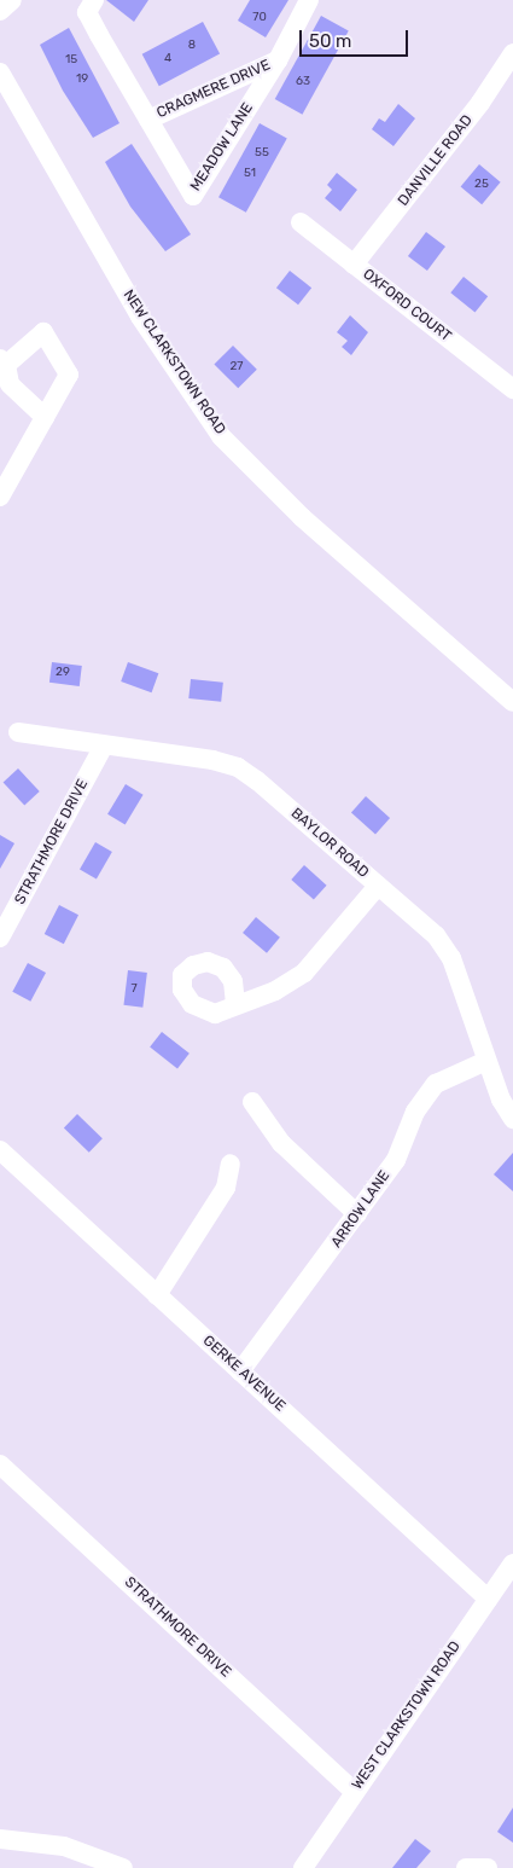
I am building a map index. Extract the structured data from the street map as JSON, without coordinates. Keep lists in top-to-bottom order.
{
  "streets": {
    "street": [
      "CRAGMERE DRIVE",
      "MEADOW LANE",
      "DANVILLE ROAD",
      "OXFORD COURT",
      "NEW CLARKSTOWN ROAD",
      "STRATHMORE DRIVE",
      "BAYLOR ROAD",
      "ARROW LANE",
      "GERKE AVENUE",
      "WEST CLARKSTOWN ROAD"
    ]
  },
  "crossings": [
    ["CRAGMERE DRIVE", "MEADOW LANE"],
    ["DANVILLE ROAD", "OXFORD COURT"],
    ["STRATHMORE DRIVE", "BAYLOR ROAD"],
    ["STRATHMORE DRIVE", "WEST CLARKSTOWN ROAD"],
    ["BAYLOR ROAD", "ARROW LANE"],
    ["ARROW LANE", "GERKE AVENUE"],
    ["GERKE AVENUE", "WEST CLARKSTOWN ROAD"]
  ],
  "house_numbers": [
    "70",
    "8",
    "4",
    "15",
    "19",
    "63",
    "55",
    "51",
    "25",
    "27",
    "29",
    "7"
  ],
  "scale_bar": "50 m"
}
